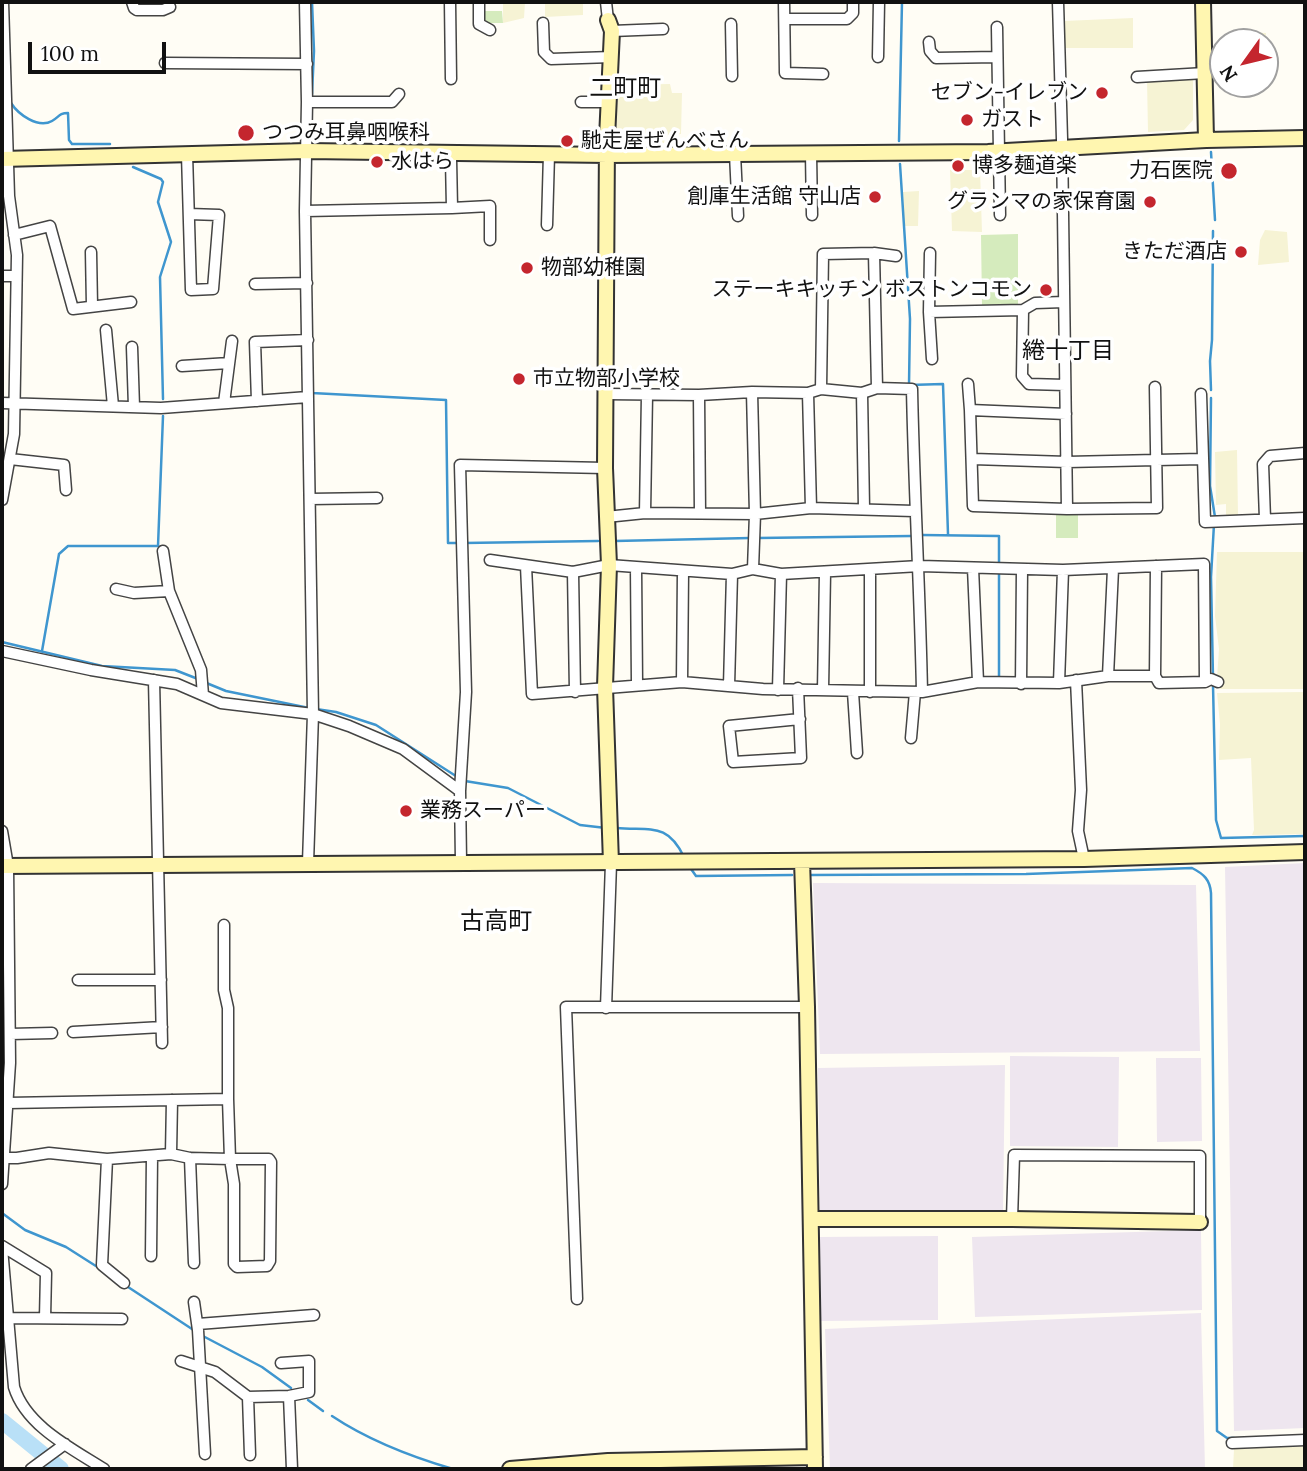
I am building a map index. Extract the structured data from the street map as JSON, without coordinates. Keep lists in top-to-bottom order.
{
  "districts": ["二町町", "綣十丁目", "古高町"],
  "places": [
    "セブン-イレブン",
    "ガスト",
    "つつみ耳鼻咽喉科",
    "馳走屋ぜんべさん",
    "水はら",
    "博多麺道楽",
    "力石医院",
    "創庫生活館 守山店",
    "グランマの家保育園",
    "きただ酒店",
    "物部幼稚園",
    "ステーキキッチン ボストンコモン",
    "市立物部小学校",
    "業務スーパー"
  ],
  "scale_bar": "100 m",
  "north": "bottom left"
}
